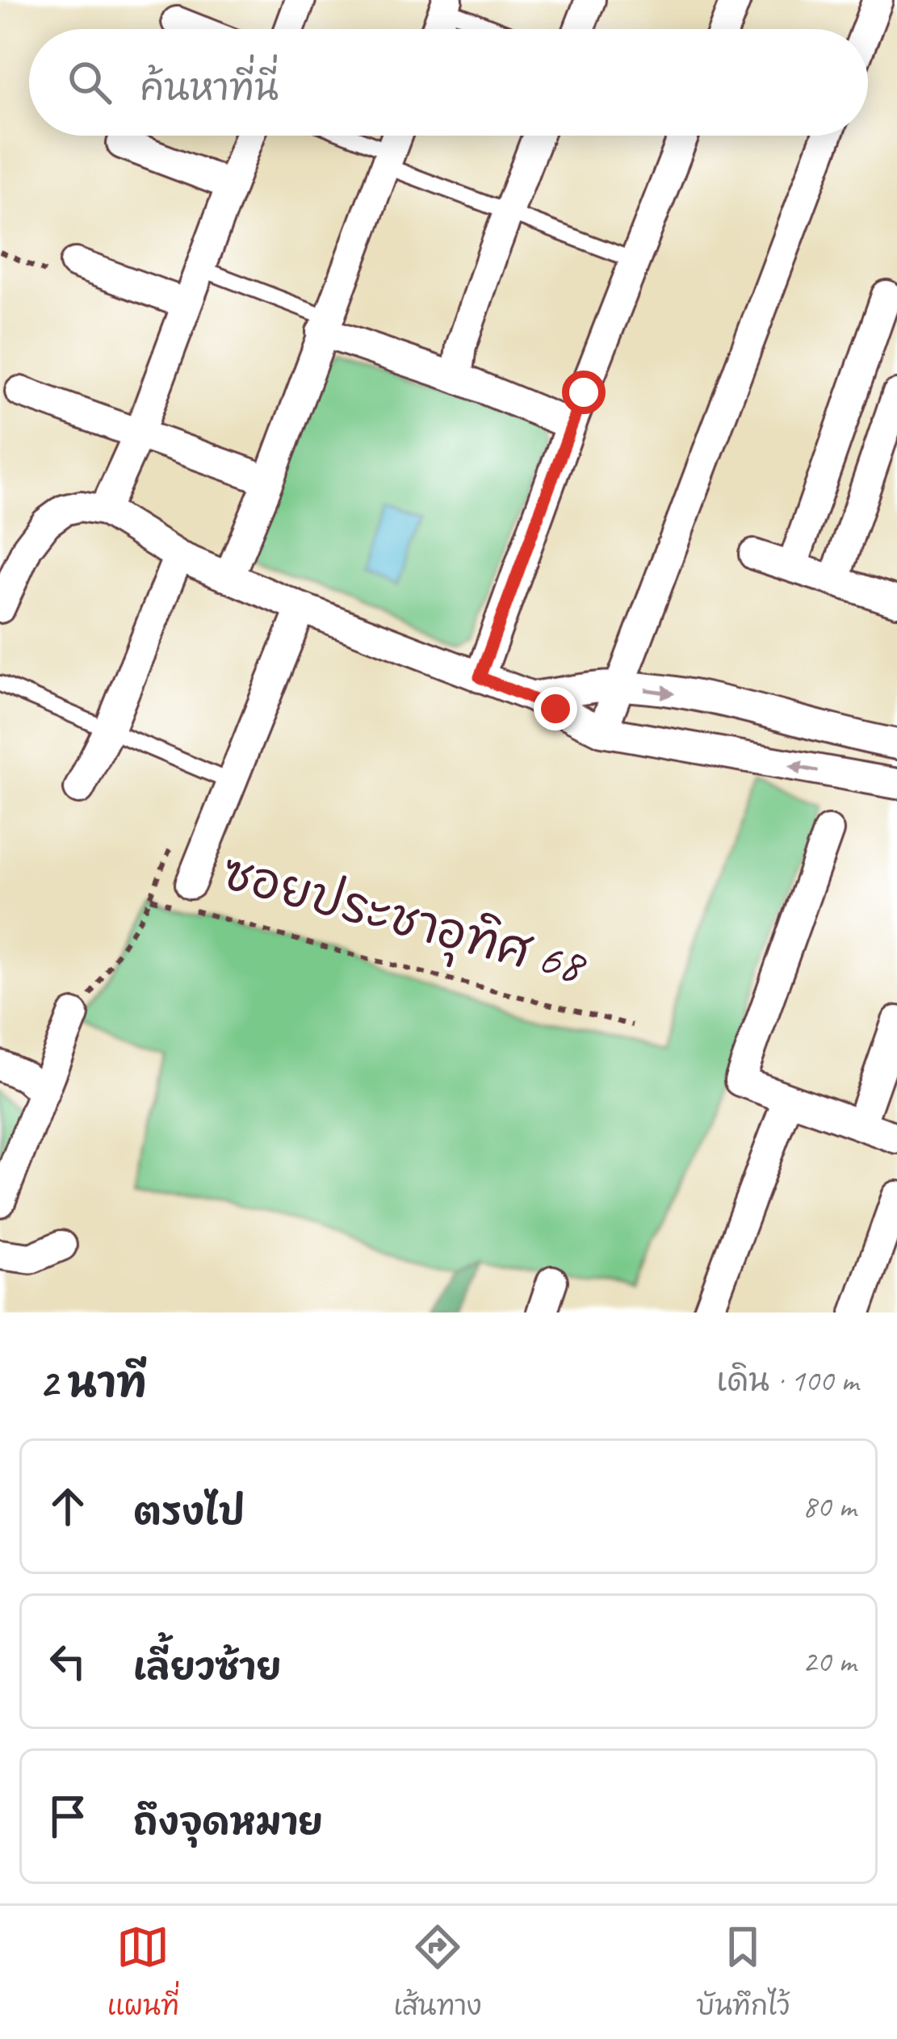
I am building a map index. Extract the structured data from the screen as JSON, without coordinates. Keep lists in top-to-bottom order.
{
  "streets": {
    "path": ["ซอยประชาอุทิศ 68"]
  },
  "page": {
    "search": "ค้นหาที่นี่",
    "heading": ["2 นาที", "เดิน · 100 m"],
    "list": [
      ["ตรงไป", "80 m"],
      ["เลี้ยวซ้าย", "20 m"],
      "ถึงจุดหมาย"
    ],
    "nav": ["แผนที่", "เส้นทาง", "บันทึกไว้"]
  }
}
